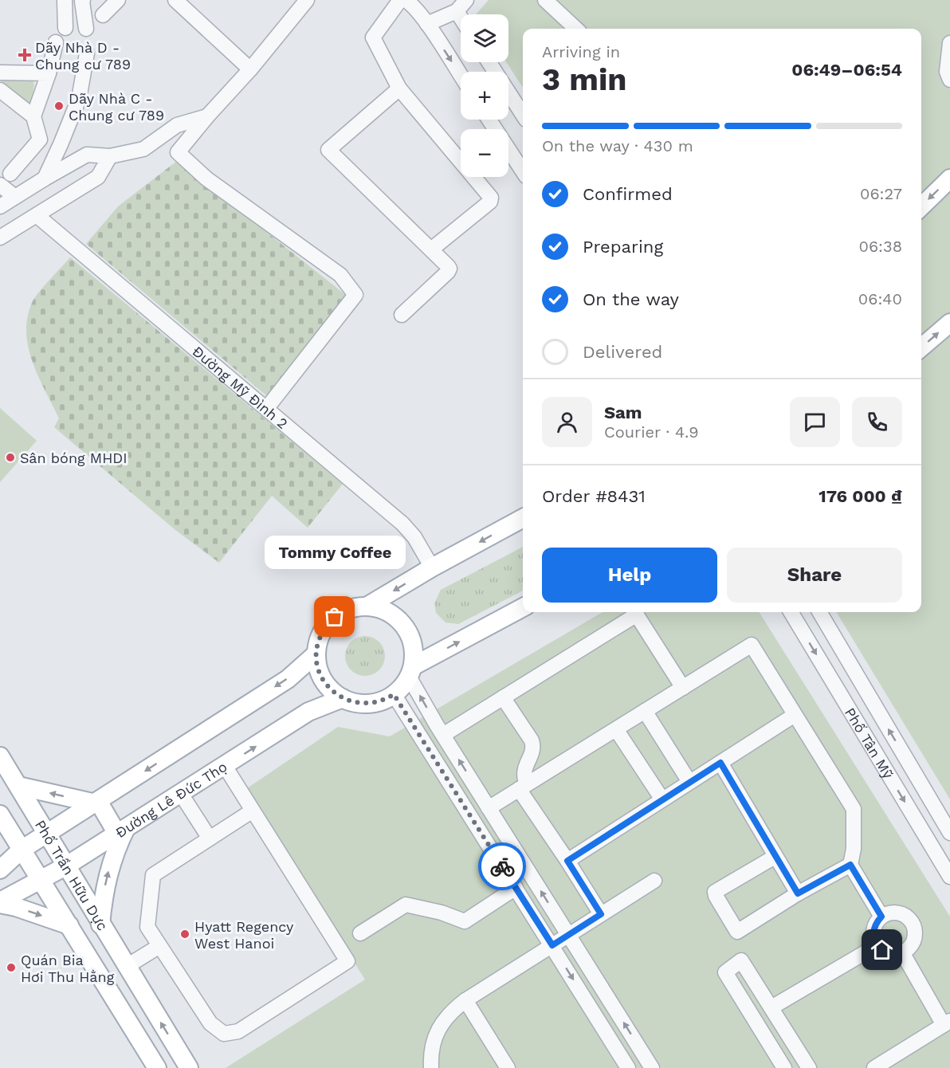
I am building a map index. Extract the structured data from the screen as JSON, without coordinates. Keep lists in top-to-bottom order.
{
  "streets": {
    "main road": ["Đường Lê Đức Thọ", "Phố Trần Hữu Dực"],
    "street": ["Đường Mỹ Đình 2", "Phố Tân Mỹ"]
  },
  "crossings": [
    ["Đường Lê Đức Thọ", "Phố Trần Hữu Dực"]
  ],
  "places": {
    "health": ["Dãy Nhà D - Chung cư 789"],
    "other": [
      "Dãy Nhà C - Chung cư 789",
      "Sân bóng MHDI",
      "Tommy Coffee",
      "Hyatt Regency West Hanoi",
      "Quán Bia Hơi Thu Hằng"
    ]
  },
  "page": {
    "map_buttons": ["+", "−"],
    "heading": ["3 min", "Arriving in", "06:49–06:54"],
    "panel": [
      "Sam",
      "Courier · 4.9",
      "Order #8431",
      "176 000 ₫"
    ],
    "bar": "On the way · 430 m",
    "list": [
      ["Confirmed", "06:27"],
      ["Preparing", "06:38"],
      ["On the way", "06:40"],
      "Delivered"
    ],
    "bubble": "Tommy Coffee",
    "buttons": ["Help", "Share"]
  }
}
